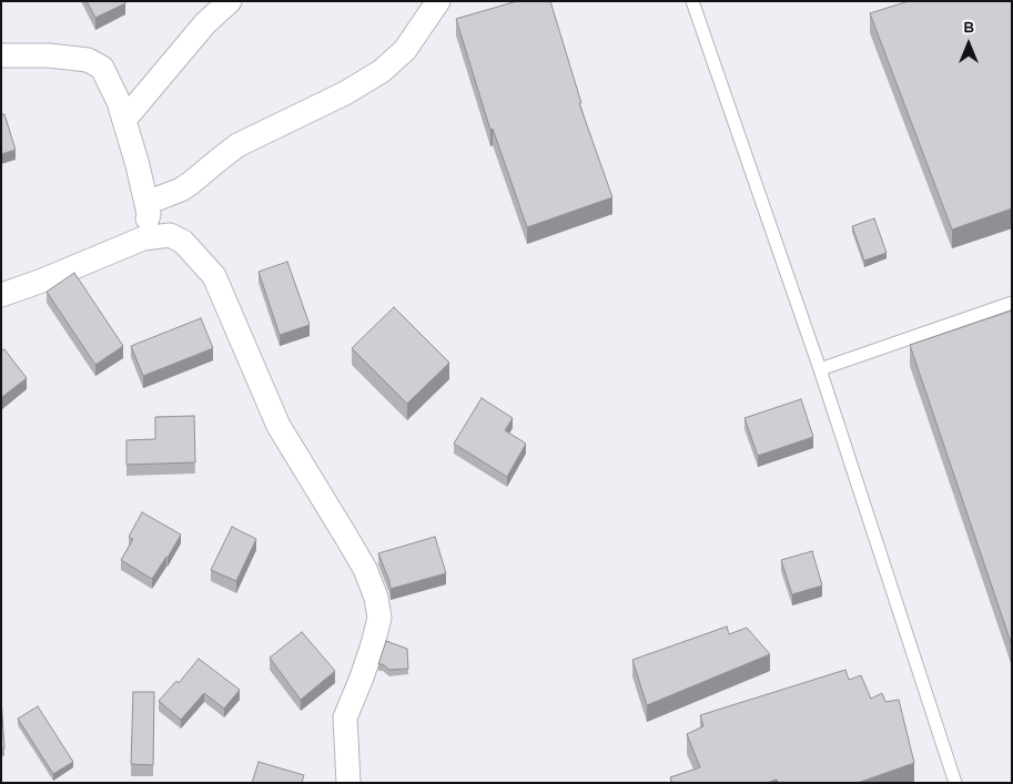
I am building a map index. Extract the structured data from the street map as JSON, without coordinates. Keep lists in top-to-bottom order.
{
  "north": "top"
}
